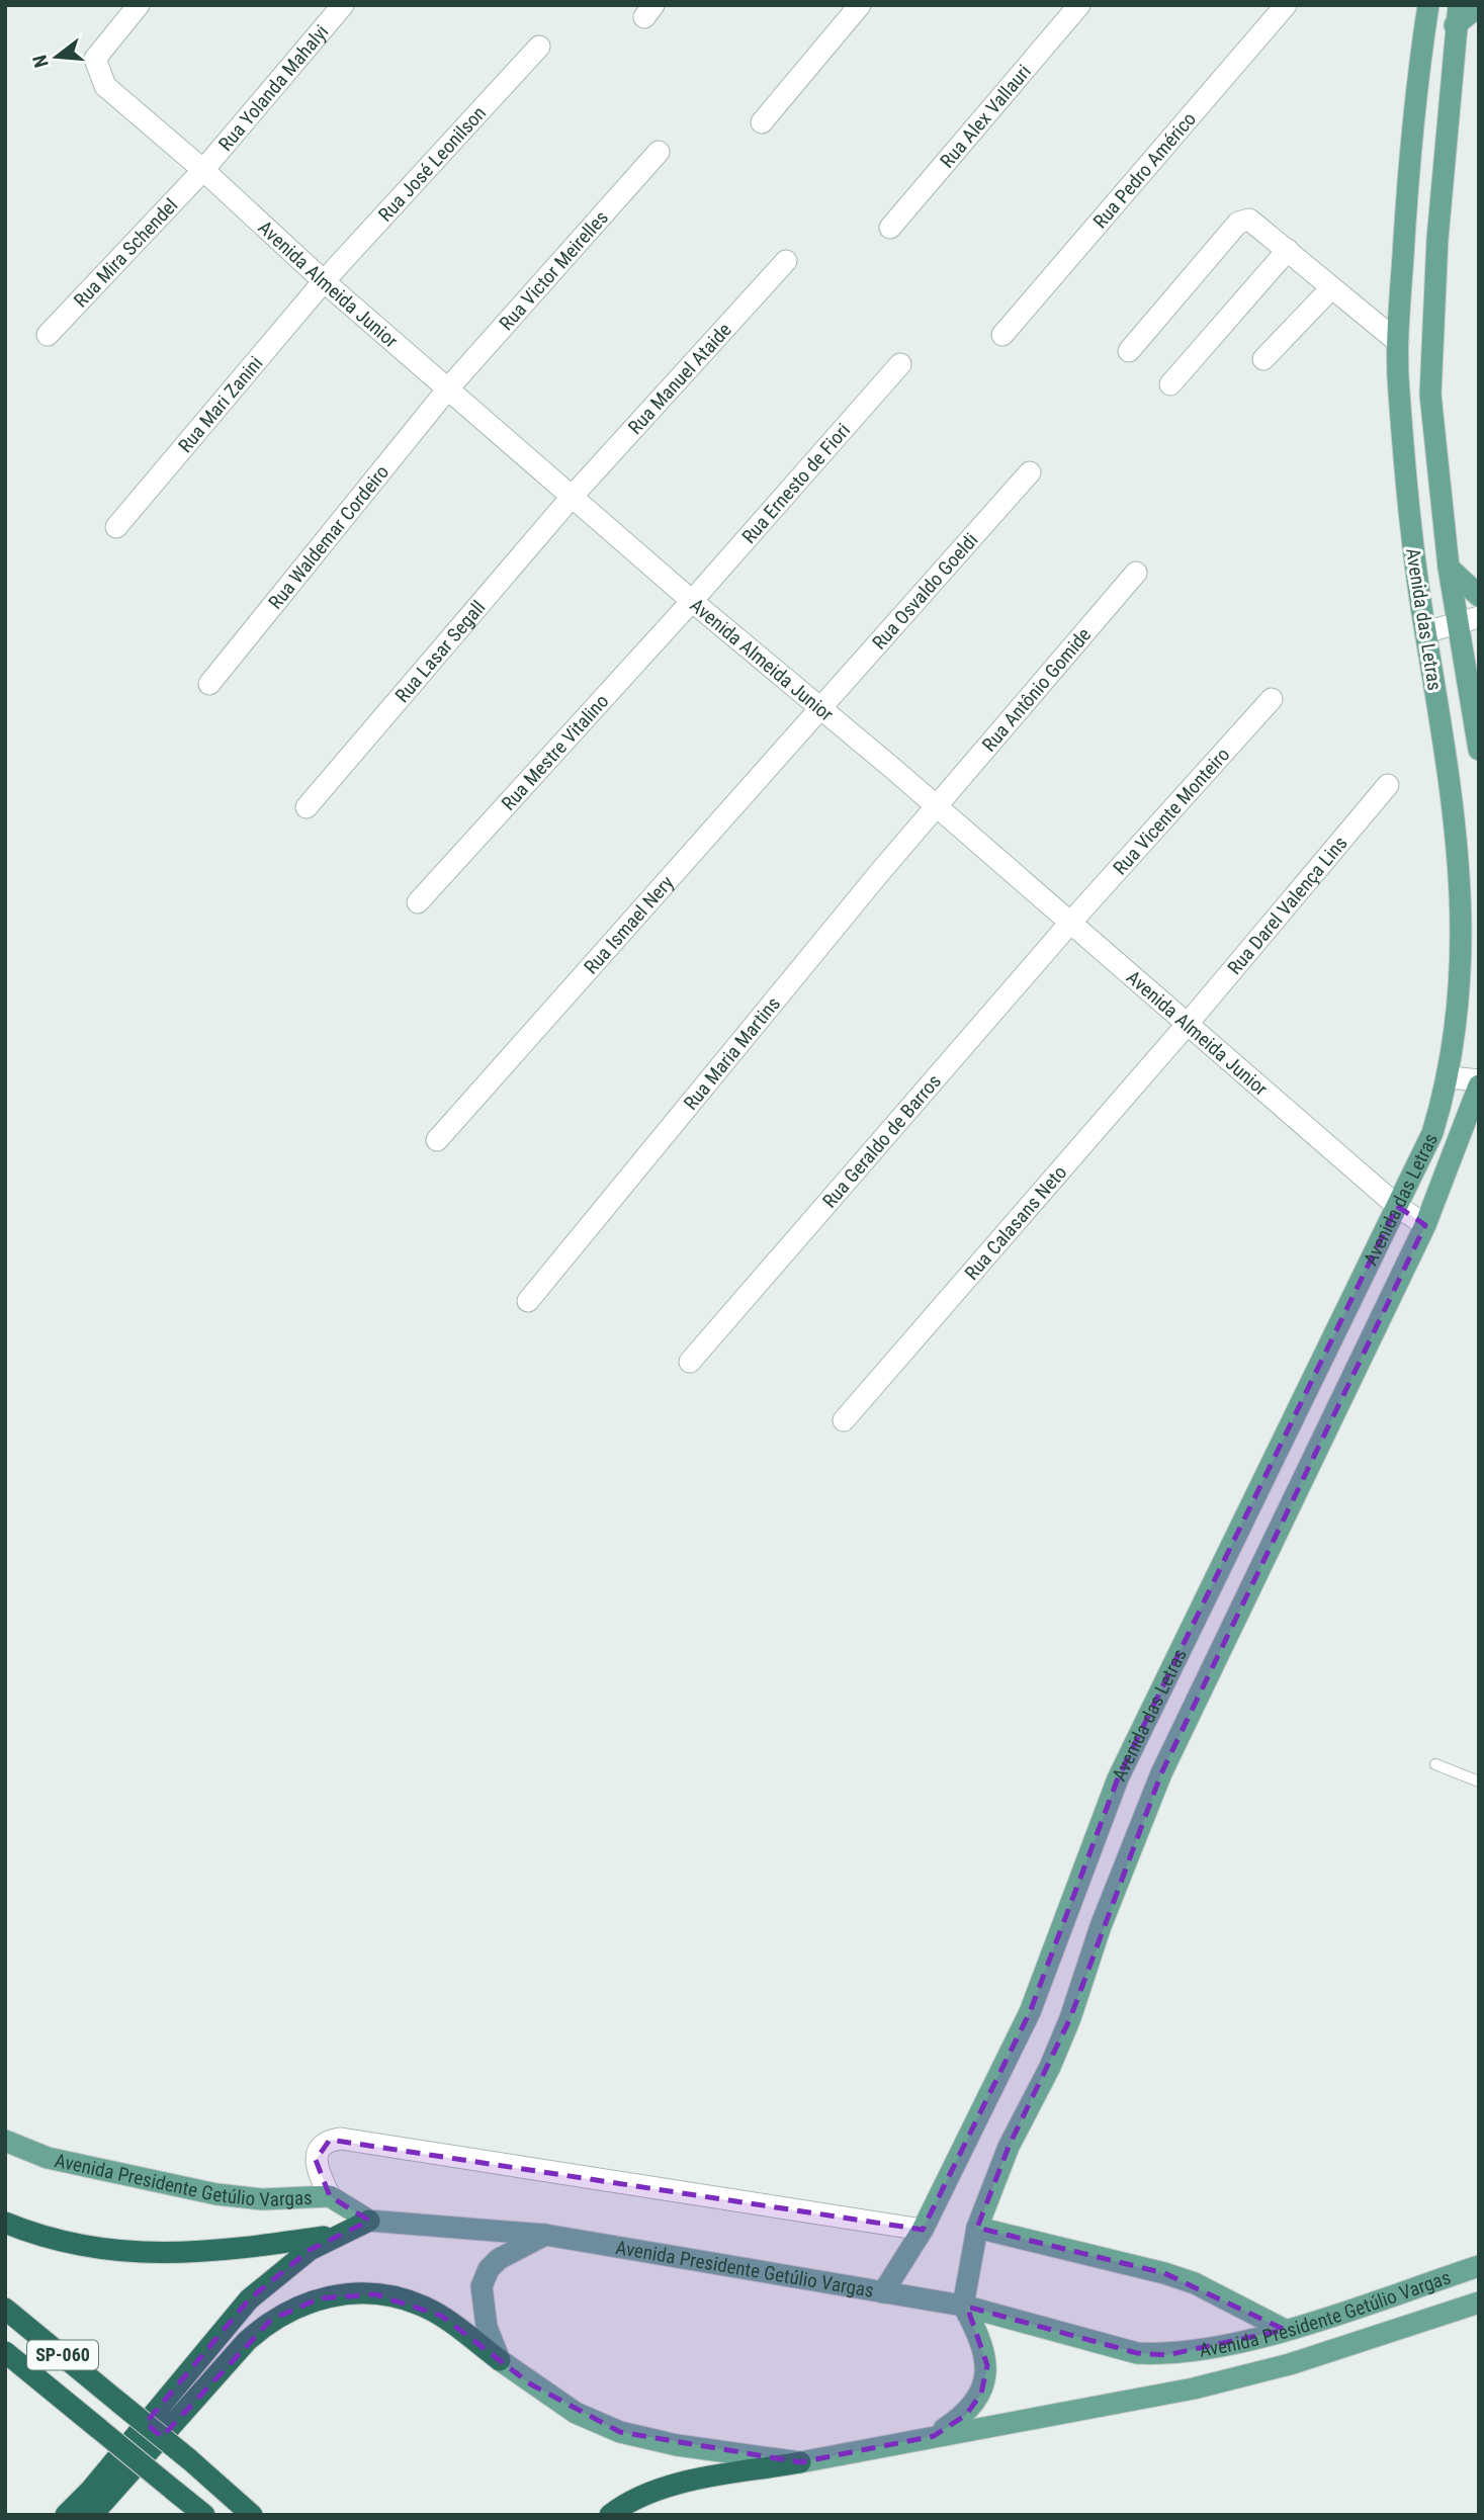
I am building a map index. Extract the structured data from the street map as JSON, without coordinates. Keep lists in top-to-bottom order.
{
  "streets": {
    "highway": ["SP-060"],
    "main road": ["Avenida das Letras", "Avenida Presidente Getúlio Vargas"],
    "street": [
      "Rua Yolanda Mahalyi",
      "Rua Alex Vallauri",
      "Rua José Leonilson",
      "Rua Pedro Américo",
      "Rua Mira Schendel",
      "Rua Victor Meirelles",
      "Avenida Almeida Junior",
      "Rua Manuel Ataide",
      "Rua Mari Zanini",
      "Rua Ernesto de Fiori",
      "Rua Waldemar Cordeiro",
      "Rua Osvaldo Goeldi",
      "Rua Lasar Segall",
      "Rua Antônio Gomide",
      "Rua Mestre Vitalino",
      "Rua Vicente Monteiro",
      "Rua Darel Valença Lins",
      "Rua Ismael Nery",
      "Rua Maria Martins",
      "Rua Geraldo de Barros",
      "Rua Calasans Neto"
    ]
  },
  "crossings": [
    ["Rua Yolanda Mahalyi", "Rua Mira Schendel"],
    ["Rua Yolanda Mahalyi", "Avenida Almeida Junior"],
    ["Rua José Leonilson", "Avenida Almeida Junior"],
    ["Rua José Leonilson", "Rua Mari Zanini"],
    ["Rua Mira Schendel", "Avenida Almeida Junior"],
    ["Rua Victor Meirelles", "Avenida Almeida Junior"],
    ["Rua Victor Meirelles", "Rua Waldemar Cordeiro"],
    ["Avenida Almeida Junior", "Rua Manuel Ataide"],
    ["Avenida Almeida Junior", "Rua Mari Zanini"],
    ["Avenida Almeida Junior", "Rua Ernesto de Fiori"],
    ["Avenida Almeida Junior", "Rua Waldemar Cordeiro"],
    ["Avenida Almeida Junior", "Rua Osvaldo Goeldi"],
    ["Avenida Almeida Junior", "Avenida das Letras"],
    ["Avenida Almeida Junior", "Rua Lasar Segall"],
    ["Avenida Almeida Junior", "Rua Antônio Gomide"],
    ["Avenida Almeida Junior", "Rua Mestre Vitalino"],
    ["Avenida Almeida Junior", "Rua Vicente Monteiro"],
    ["Avenida Almeida Junior", "Rua Darel Valença Lins"],
    ["Avenida Almeida Junior", "Rua Ismael Nery"],
    ["Avenida Almeida Junior", "Rua Maria Martins"],
    ["Avenida Almeida Junior", "Rua Geraldo de Barros"],
    ["Avenida Almeida Junior", "Rua Calasans Neto"],
    ["Rua Manuel Ataide", "Rua Lasar Segall"],
    ["Rua Ernesto de Fiori", "Rua Mestre Vitalino"],
    ["Rua Osvaldo Goeldi", "Rua Ismael Nery"],
    ["Avenida das Letras", "Avenida Presidente Getúlio Vargas"],
    ["Rua Antônio Gomide", "Rua Maria Martins"],
    ["Rua Vicente Monteiro", "Rua Geraldo de Barros"],
    ["Rua Darel Valença Lins", "Rua Calasans Neto"]
  ],
  "north": "left"
}
